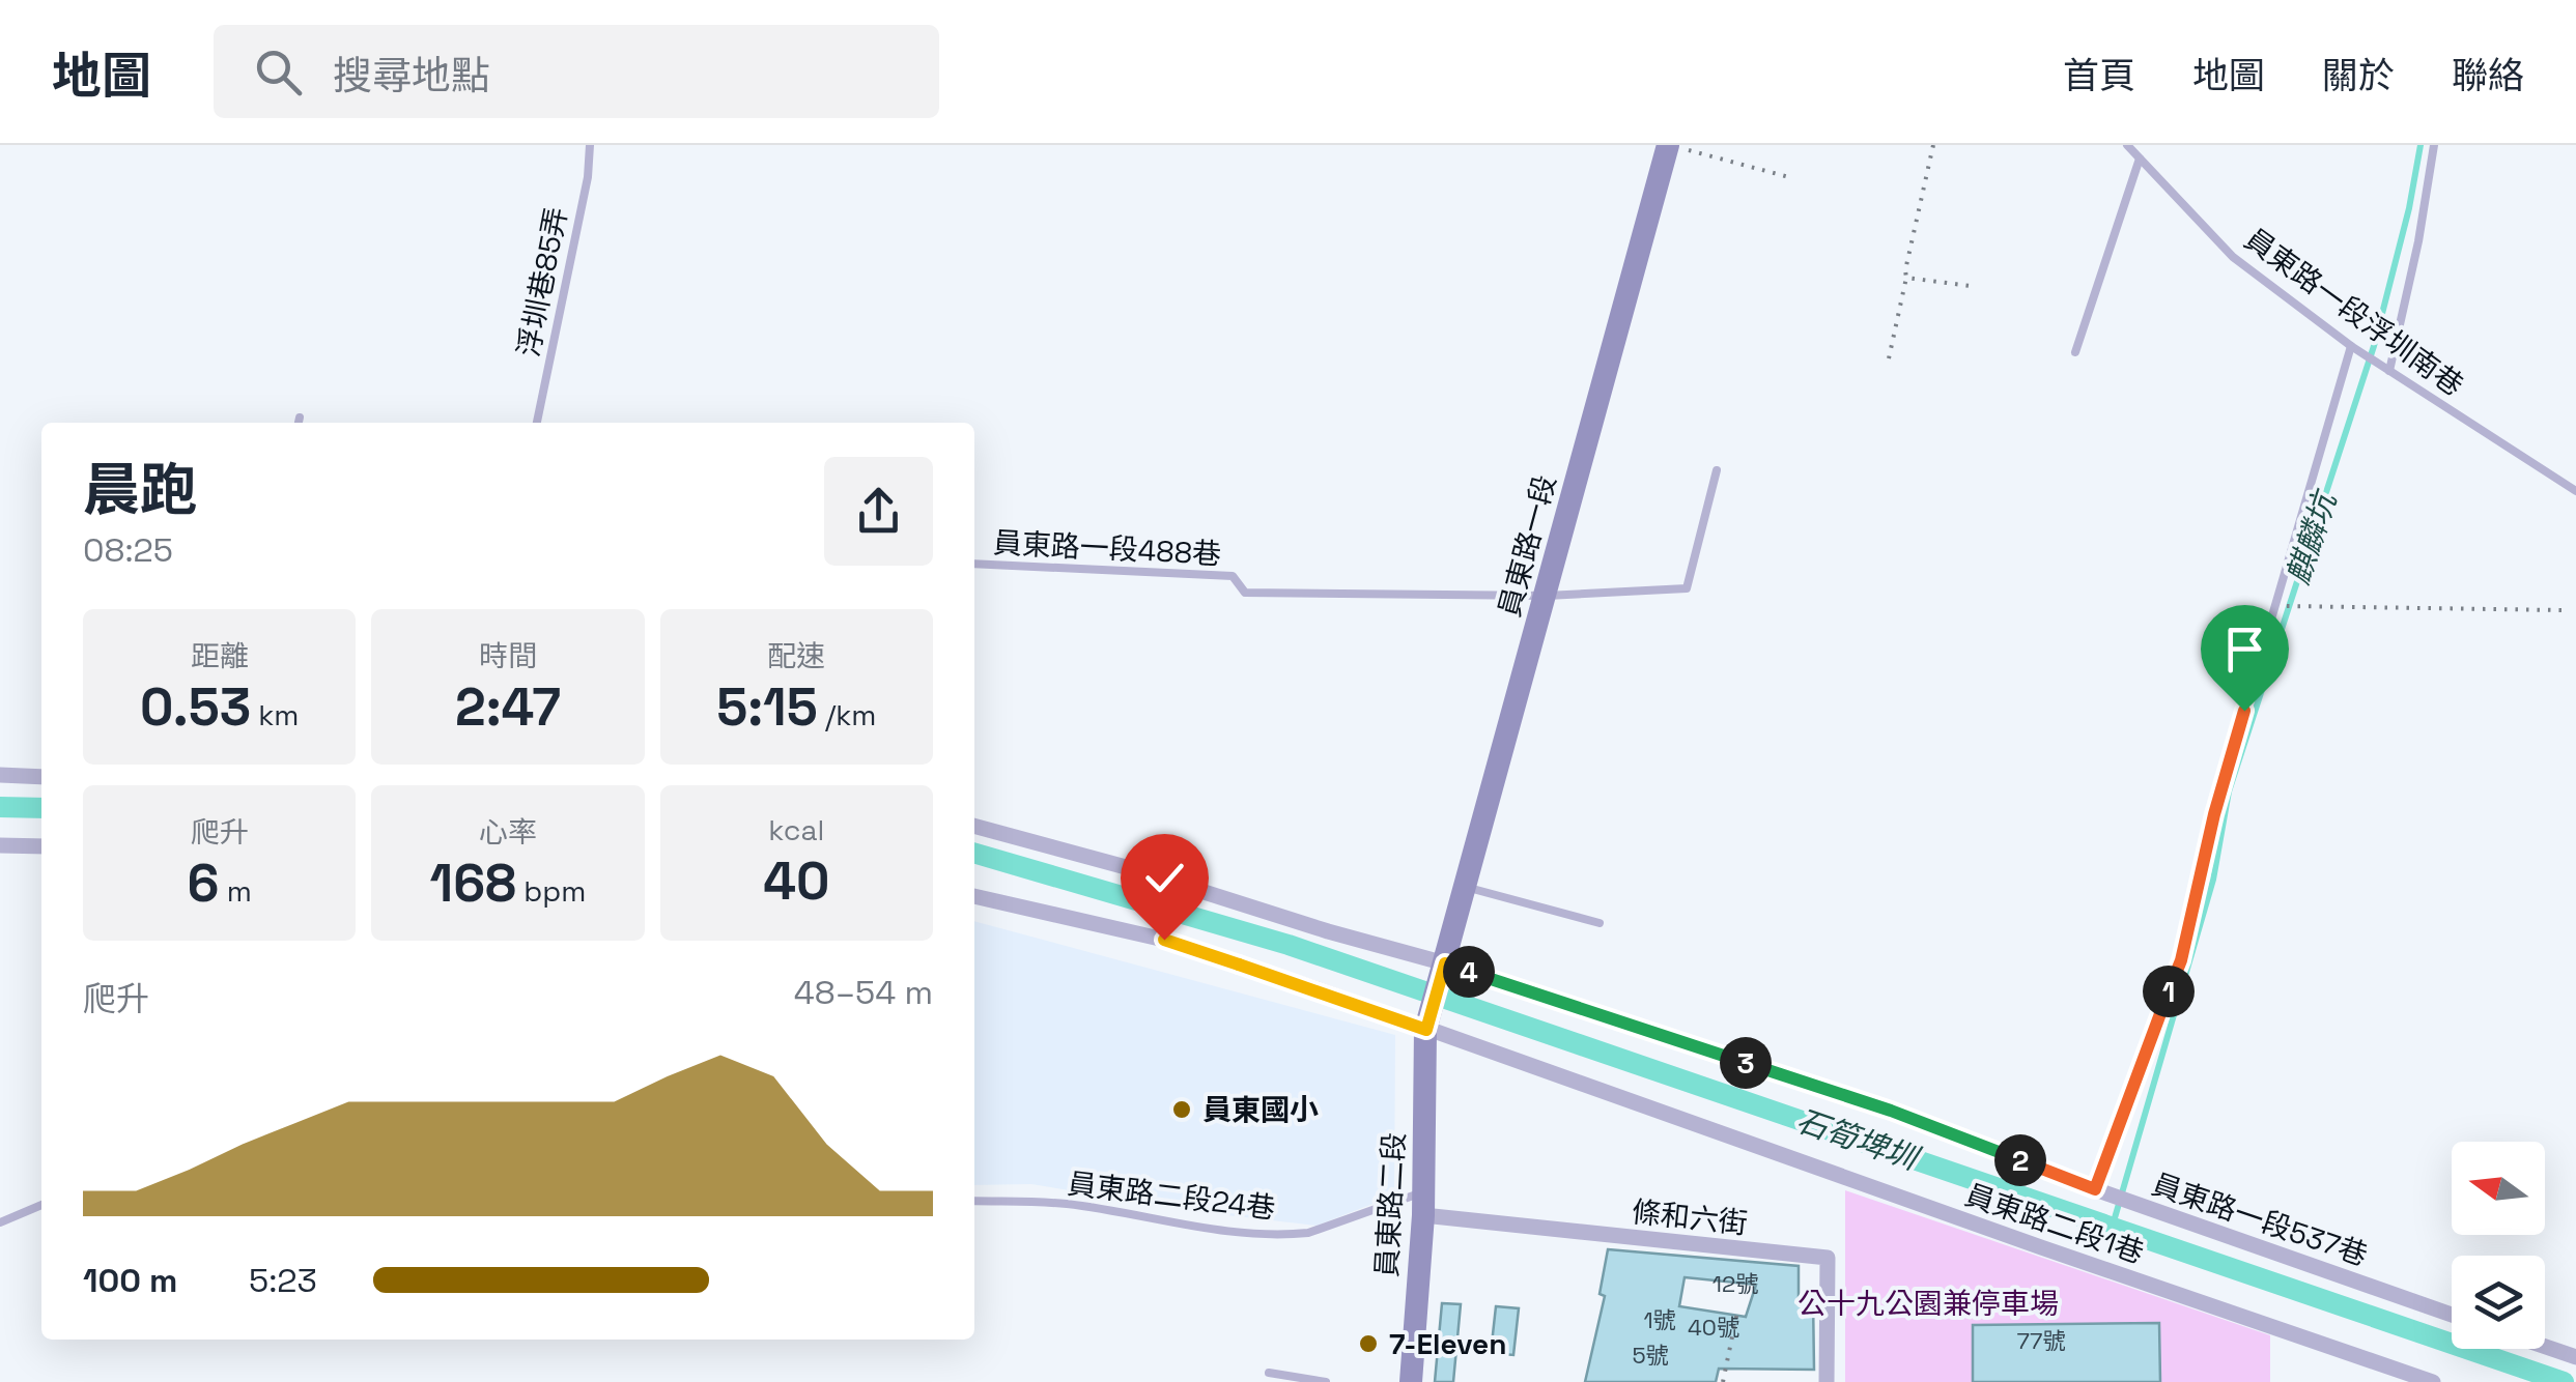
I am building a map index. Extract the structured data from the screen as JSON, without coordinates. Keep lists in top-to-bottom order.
{
  "streets": {
    "main road": ["員東路一段", "員東路二段"],
    "street": ["條和六街", "員東路一段537巷", "員東路二段1巷"],
    "lane": [
      "浮圳巷85弄",
      "員東路一段浮圳南巷",
      "員東路一段488巷",
      "員東路二段24巷"
    ]
  },
  "crossings": [
    ["員東路一段", "員東路一段488巷"],
    ["員東路一段", "員東路二段"],
    ["員東路一段", "員東路一段537巷"],
    ["員東路二段24巷", "員東路二段"],
    ["員東路二段24巷", "條和六街"],
    ["員東路二段", "條和六街"],
    ["員東路二段", "員東路一段537巷"],
    ["員東路二段", "員東路二段1巷"]
  ],
  "water": ["麒麟坑", "石筍埤圳"],
  "parks": ["公十九公園兼停車場"],
  "places": ["員東國小", "7-Eleven"],
  "house_numbers": [
    "12號",
    "1號",
    "40號",
    "77號",
    "5號"
  ],
  "north": "left",
  "page": {
    "header": "地圖",
    "search": "搜尋地點",
    "nav": [
      "首頁",
      "地圖",
      "關於",
      "聯絡"
    ],
    "heading": ["晨跑", "08:25"],
    "stats": [
      ["距離", "0.53 km"],
      ["時間", "2:47"],
      ["配速", "5:15 /km"],
      ["爬升", "6 m"],
      ["心率", "168 bpm"],
      ["kcal", "40"]
    ],
    "pins": [
      "4",
      "1",
      "3",
      "2"
    ],
    "chart": ["爬升", "48–54 m"],
    "list": [
      {
        "name": "100 m",
        "note": "5:23"
      }
    ]
  }
}
